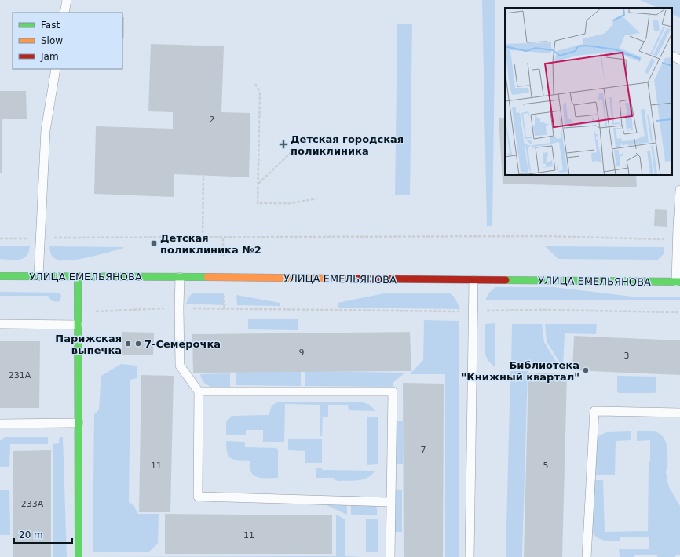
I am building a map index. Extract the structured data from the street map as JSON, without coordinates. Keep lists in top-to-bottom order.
{
  "streets": {
    "main road": ["УЛИЦА ЕМЕЛЬЯНОВА"]
  },
  "places": {
    "health": ["Детская городская поликлиника"],
    "transit": ["Детская поликлиника №2"],
    "other": ["Парижская выпечка", "7-Семерочка", "Библиотека \"Книжный квартал\""]
  },
  "house_numbers": [
    "2",
    "9",
    "3",
    "231А",
    "7",
    "11",
    "5",
    "233А",
    "11"
  ],
  "legend": ["Fast", "Slow", "Jam"],
  "scale_bar": "20 m"
}
